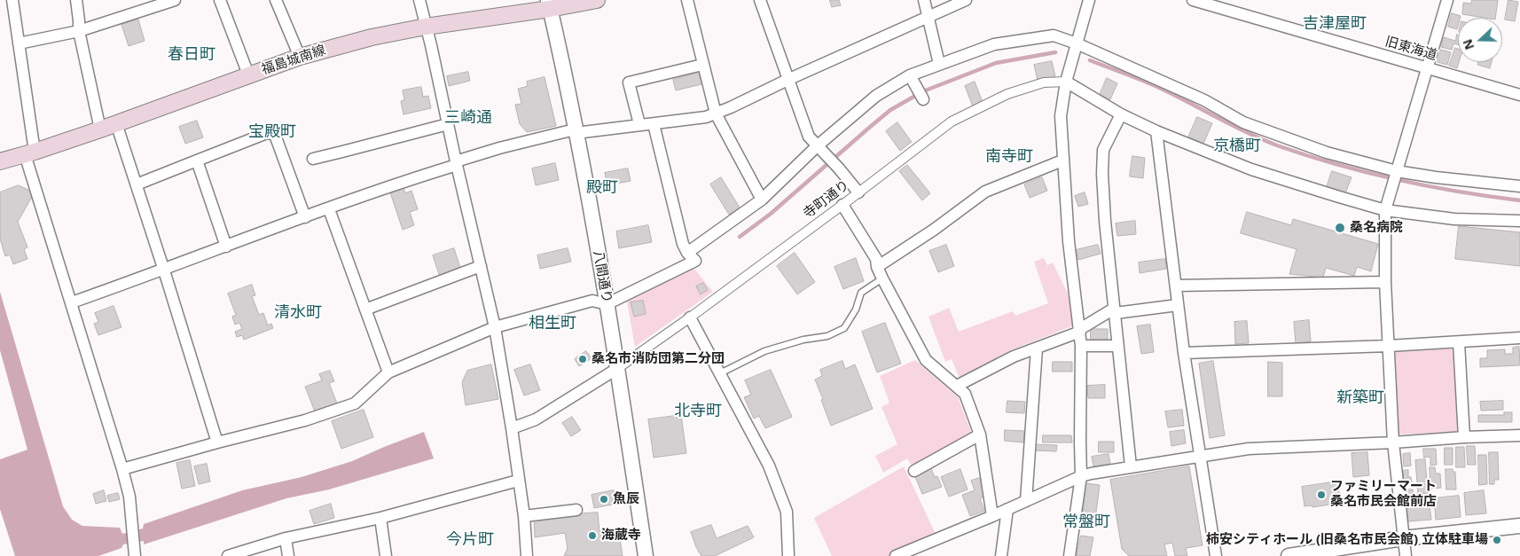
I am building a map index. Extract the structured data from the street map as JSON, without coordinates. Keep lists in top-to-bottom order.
{
  "streets": {
    "main road": ["福島城南線"],
    "street": ["旧東海道", "寺町通り", "八間通り"]
  },
  "crossings": [
    ["福島城南線", "八間通り"],
    ["寺町通り", "八間通り"]
  ],
  "districts": [
    "吉津屋町",
    "春日町",
    "三崎通",
    "宝殿町",
    "京橋町",
    "南寺町",
    "殿町",
    "清水町",
    "相生町",
    "新築町",
    "北寺町",
    "常盤町",
    "今片町"
  ],
  "places": [
    "桑名病院",
    "桑名市消防団第二分団",
    "ファミリーマート 桑名市民会館前店",
    "魚辰",
    "海蔵寺",
    "柿安シティホール (旧桑名市民会館) 立体駐車場"
  ],
  "north": "left"
}
